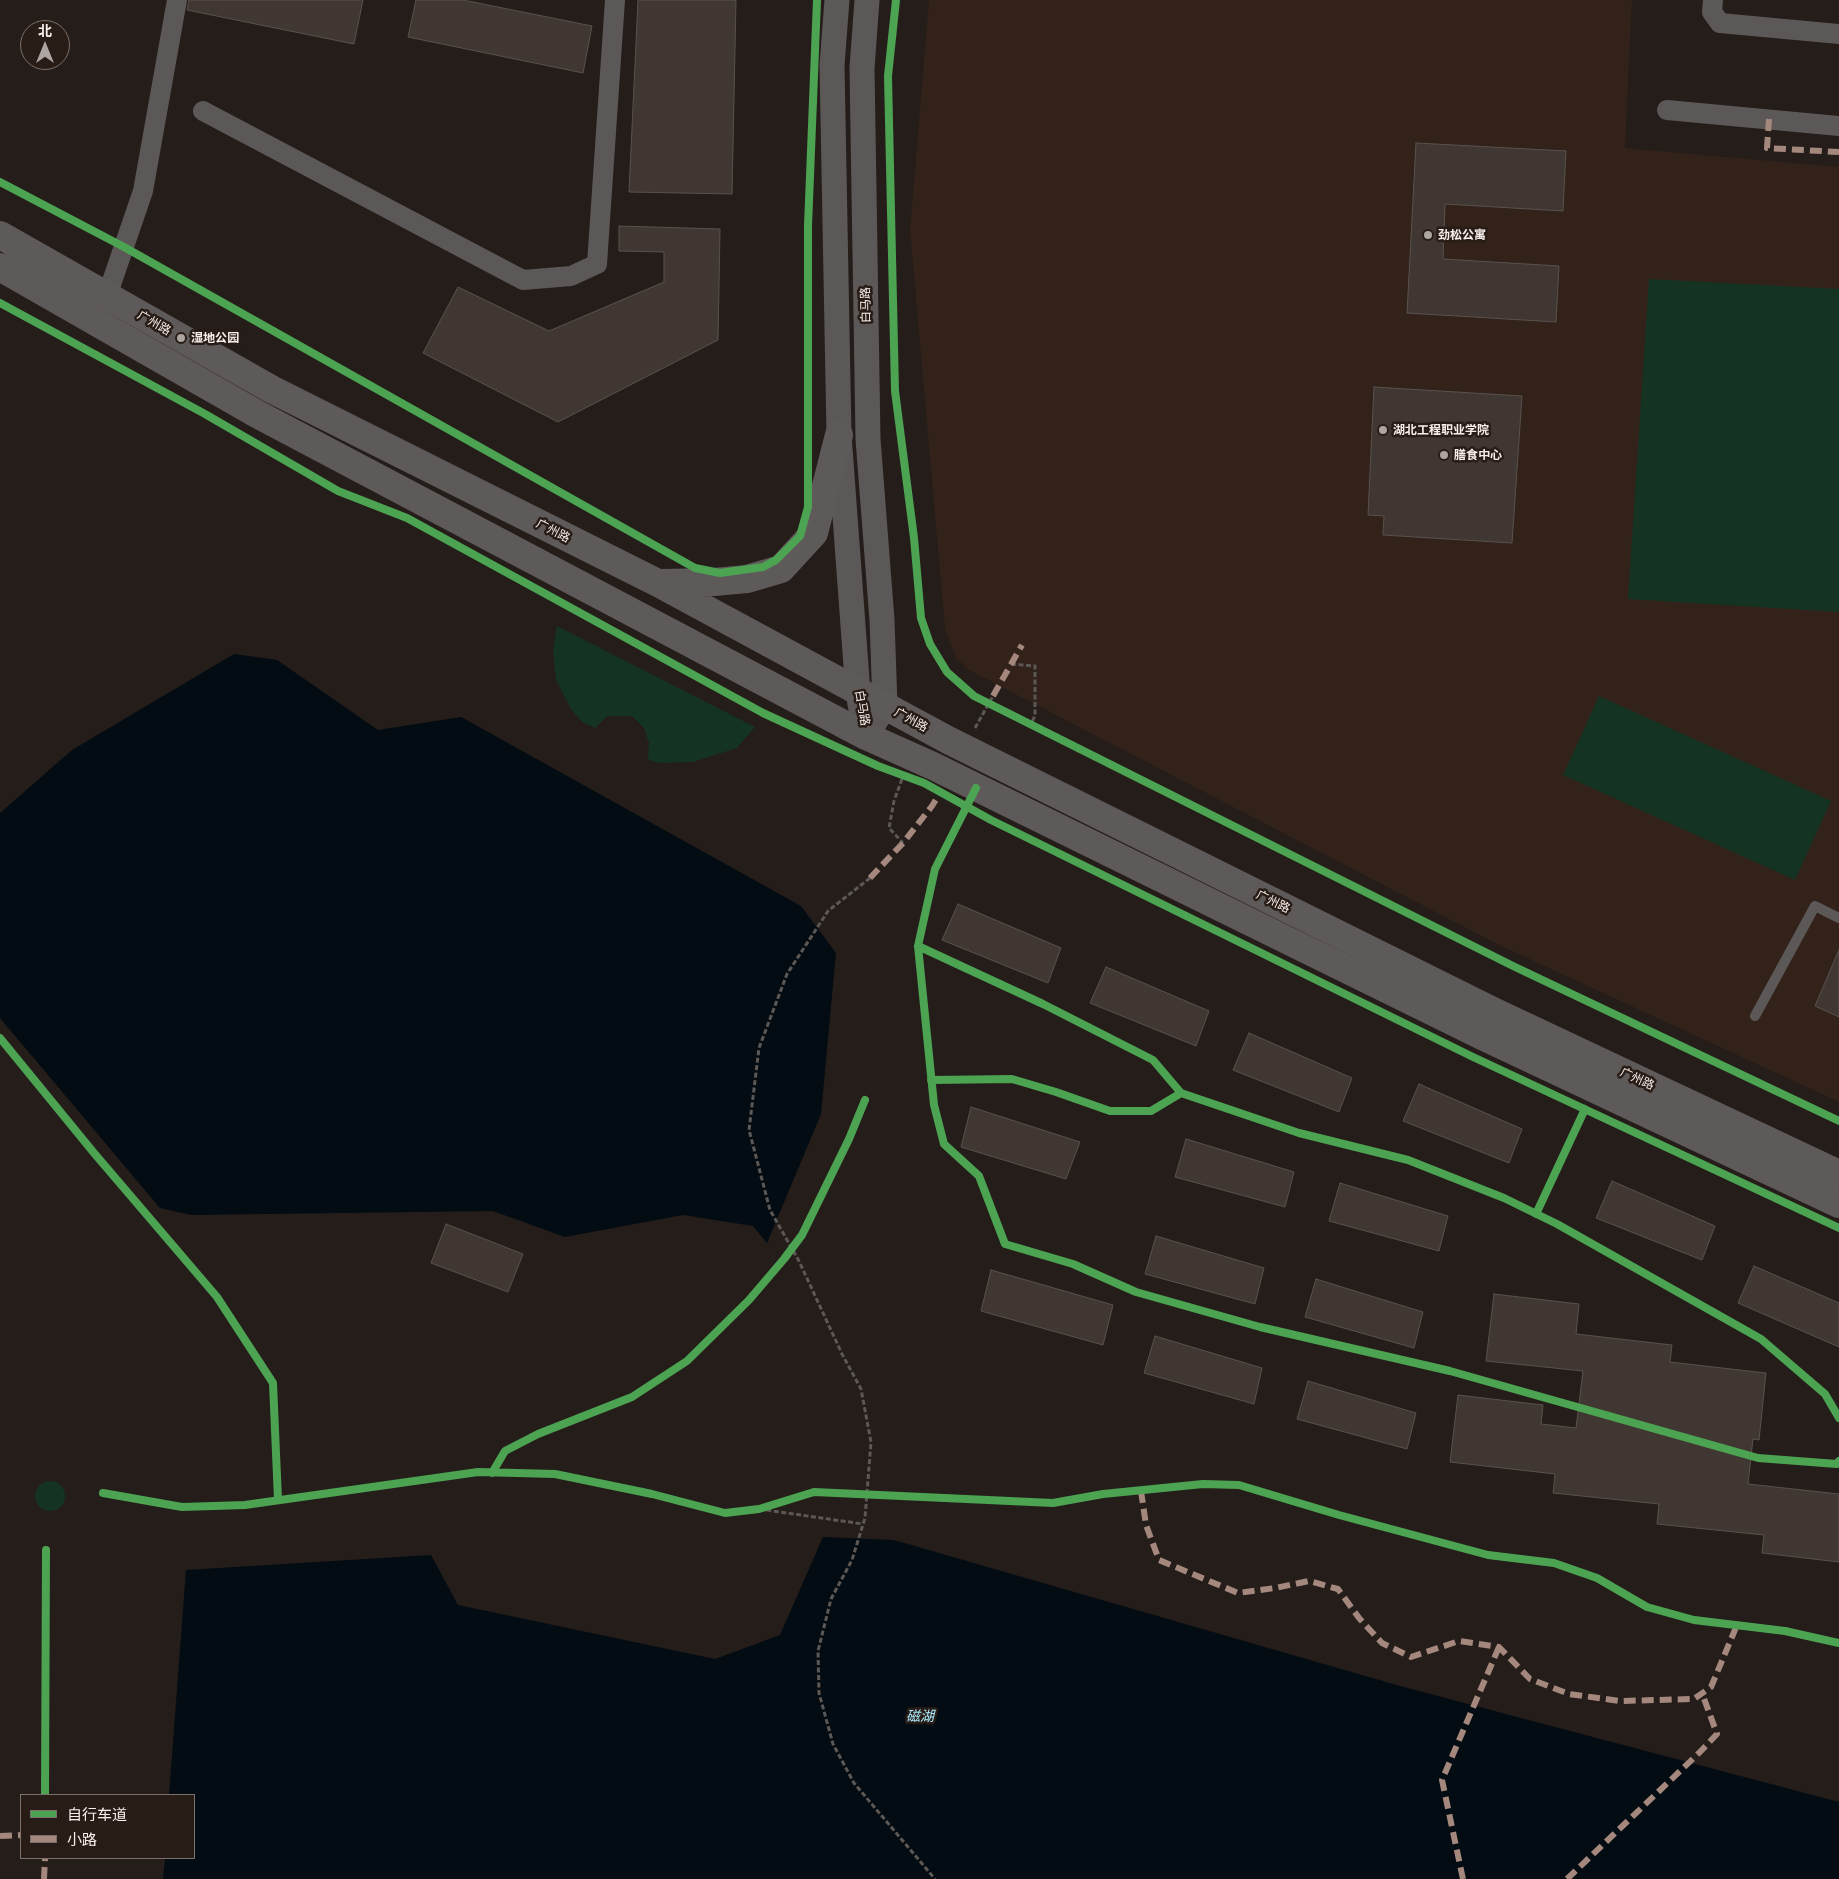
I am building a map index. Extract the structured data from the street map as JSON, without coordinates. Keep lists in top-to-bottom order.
{
  "streets": {
    "main road": ["广州路"],
    "street": ["白马路"]
  },
  "crossings": [
    ["白马路", "广州路"]
  ],
  "water": ["磁湖"],
  "places": [
    "劲松公寓",
    "湿地公园",
    "湖北工程职业学院",
    "膳食中心"
  ],
  "legend": ["自行车道", "小路"],
  "north": "top"
}
